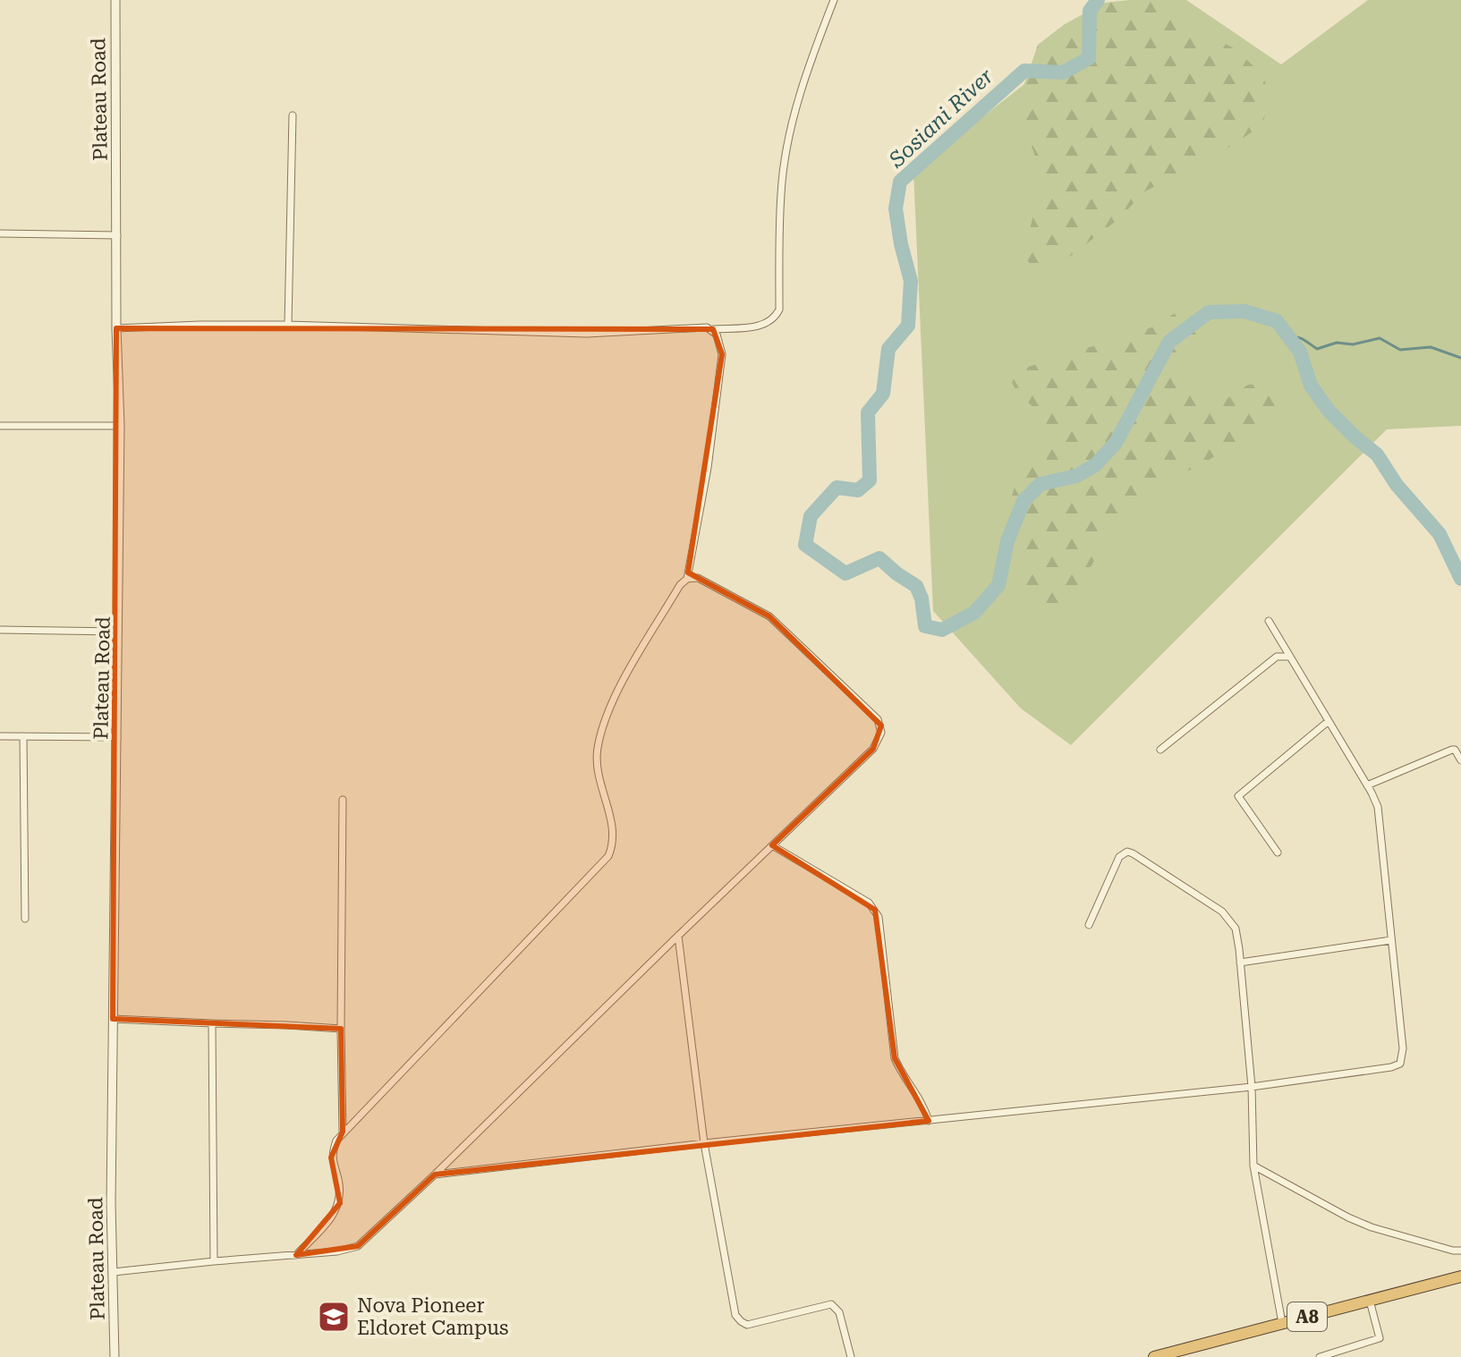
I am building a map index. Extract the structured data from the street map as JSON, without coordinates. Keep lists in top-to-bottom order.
{
  "streets": {
    "highway": ["A8"],
    "street": ["Plateau Road"]
  },
  "water": ["Sosiani River"],
  "places": {
    "school or university": ["Nova Pioneer Eldoret Campus"]
  }
}
